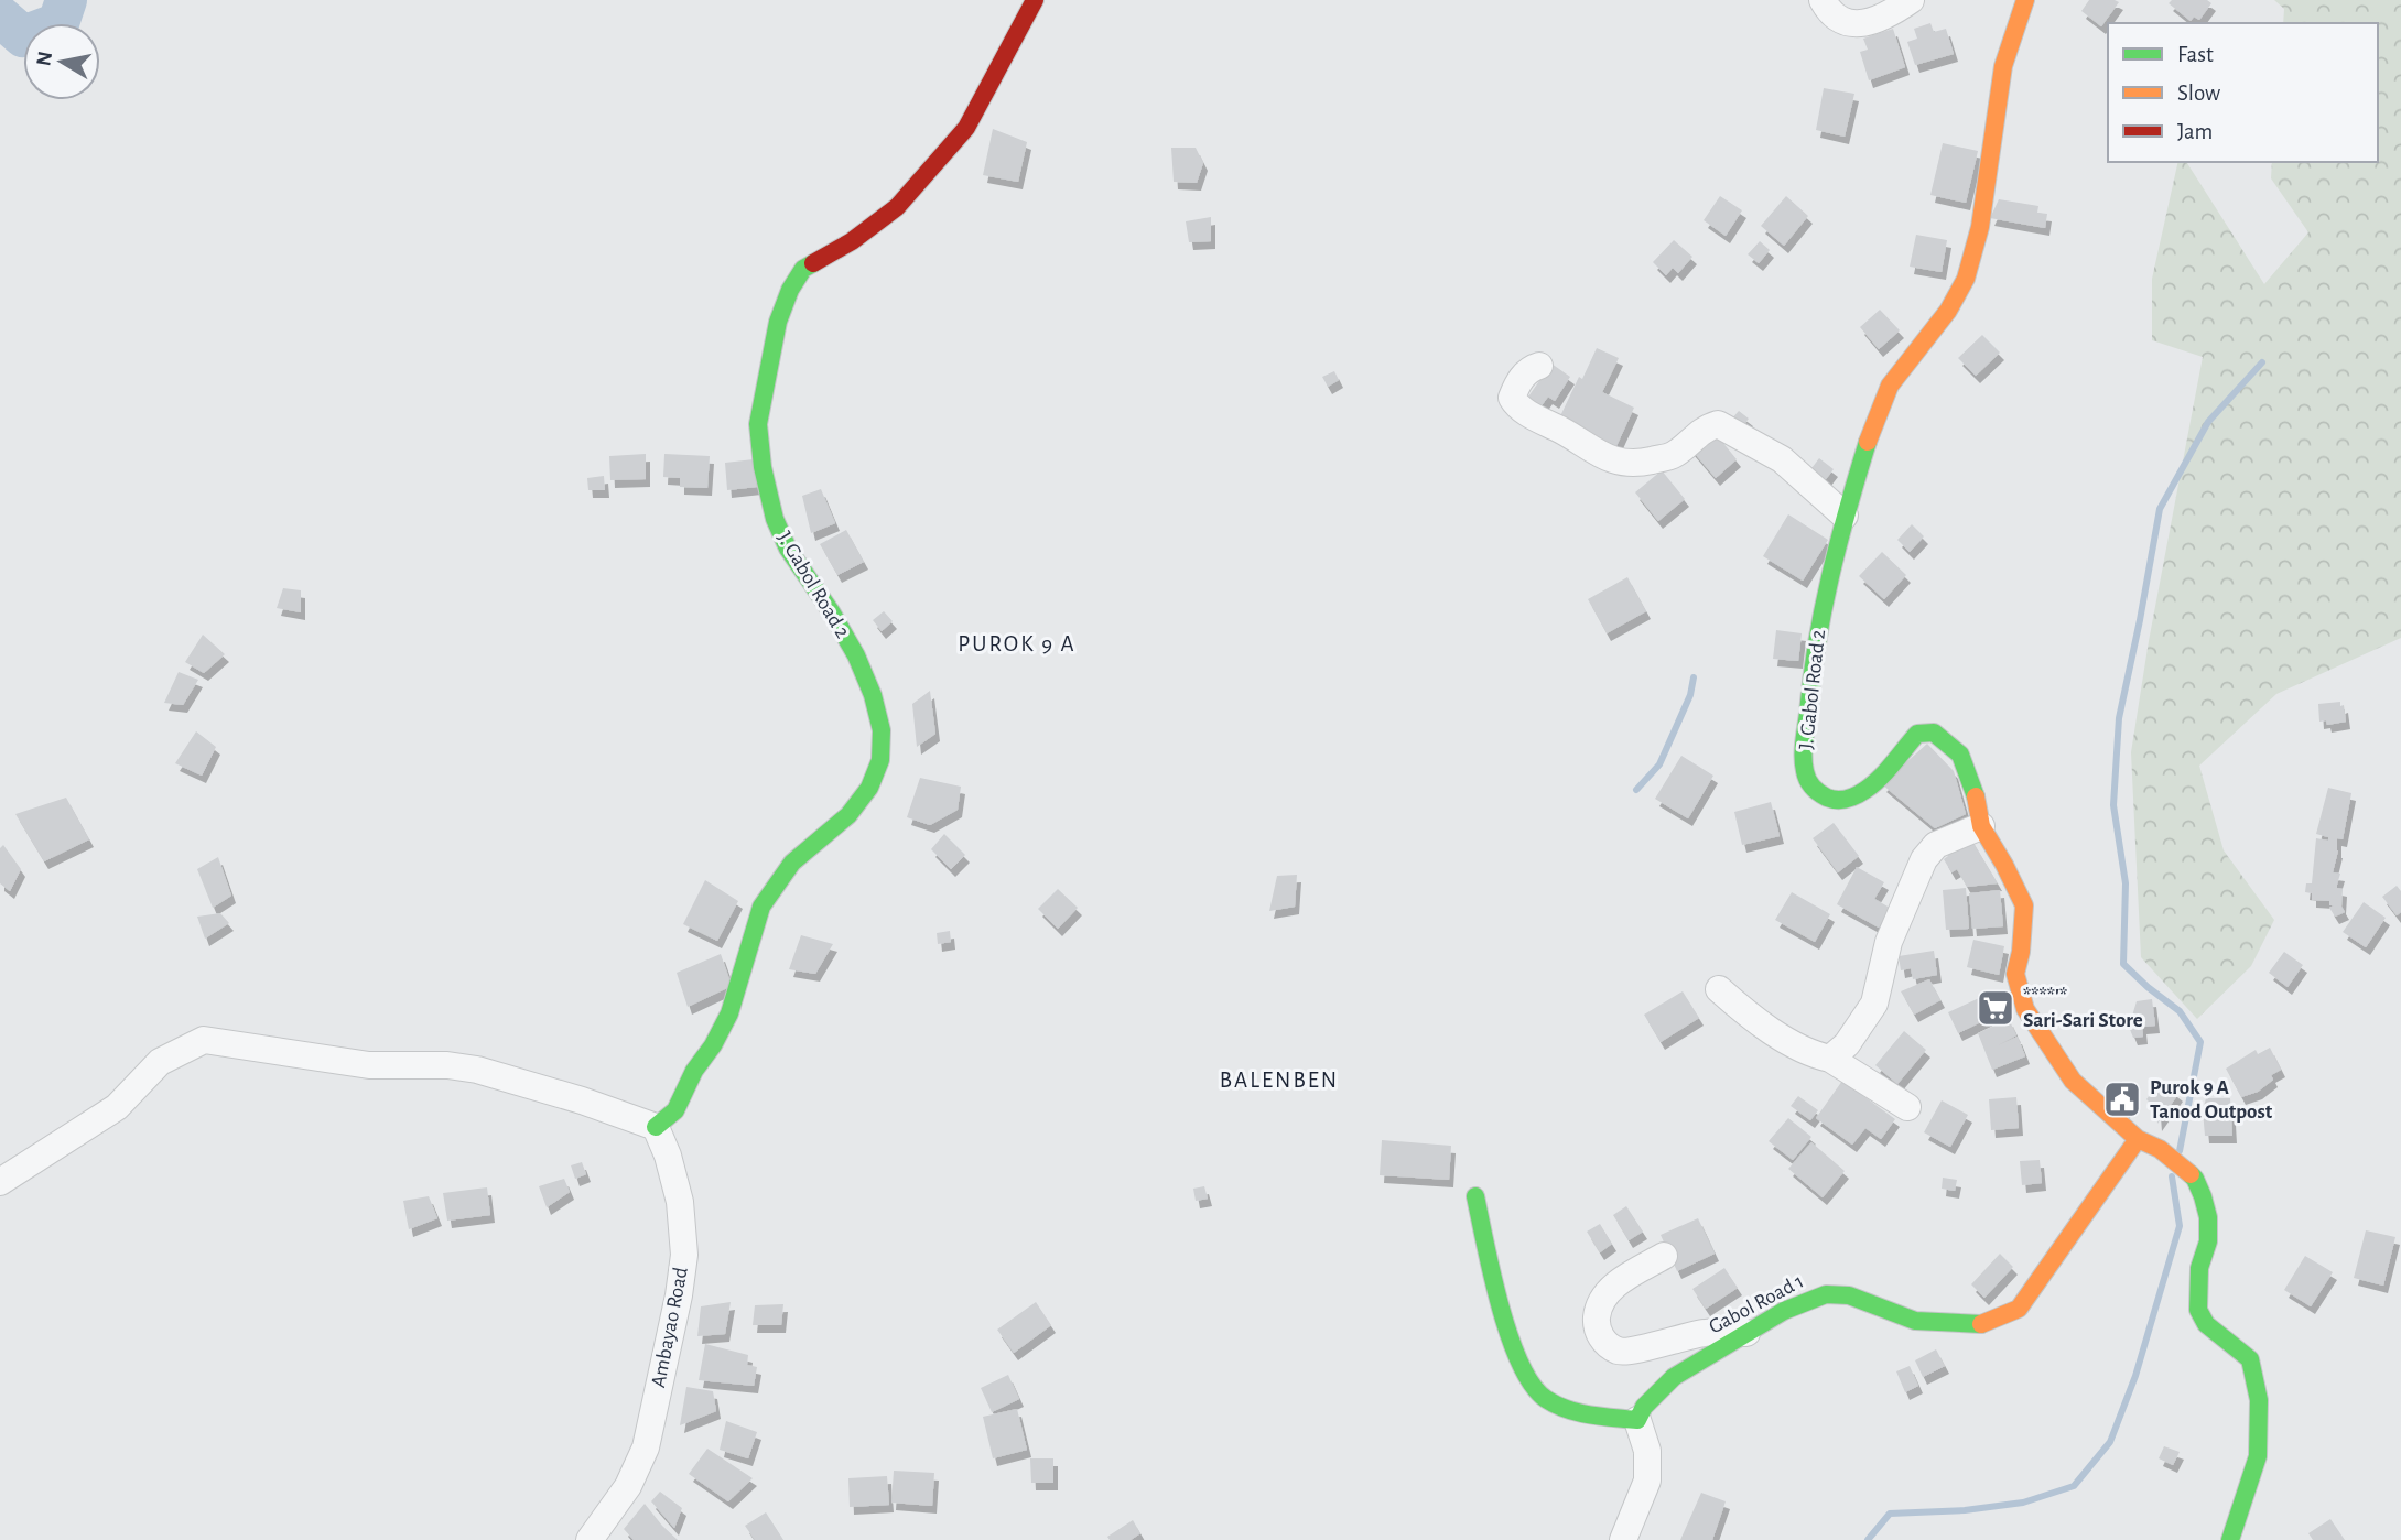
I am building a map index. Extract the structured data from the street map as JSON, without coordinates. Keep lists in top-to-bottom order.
{
  "streets": {
    "street": ["J. Gabol Road 2", "Gabol Road 1", "Ambayao Road"]
  },
  "crossings": [
    ["J. Gabol Road 2", "Gabol Road 1"],
    ["J. Gabol Road 2", "Ambayao Road"]
  ],
  "districts": ["PUROK 9 A", "BALENBEN"],
  "places": {
    "supermarket": ["****'* Sari-Sari Store"],
    "public building": ["Purok 9 A Tanod Outpost"]
  },
  "legend": ["Fast", "Slow", "Jam"],
  "north": "left"
}
